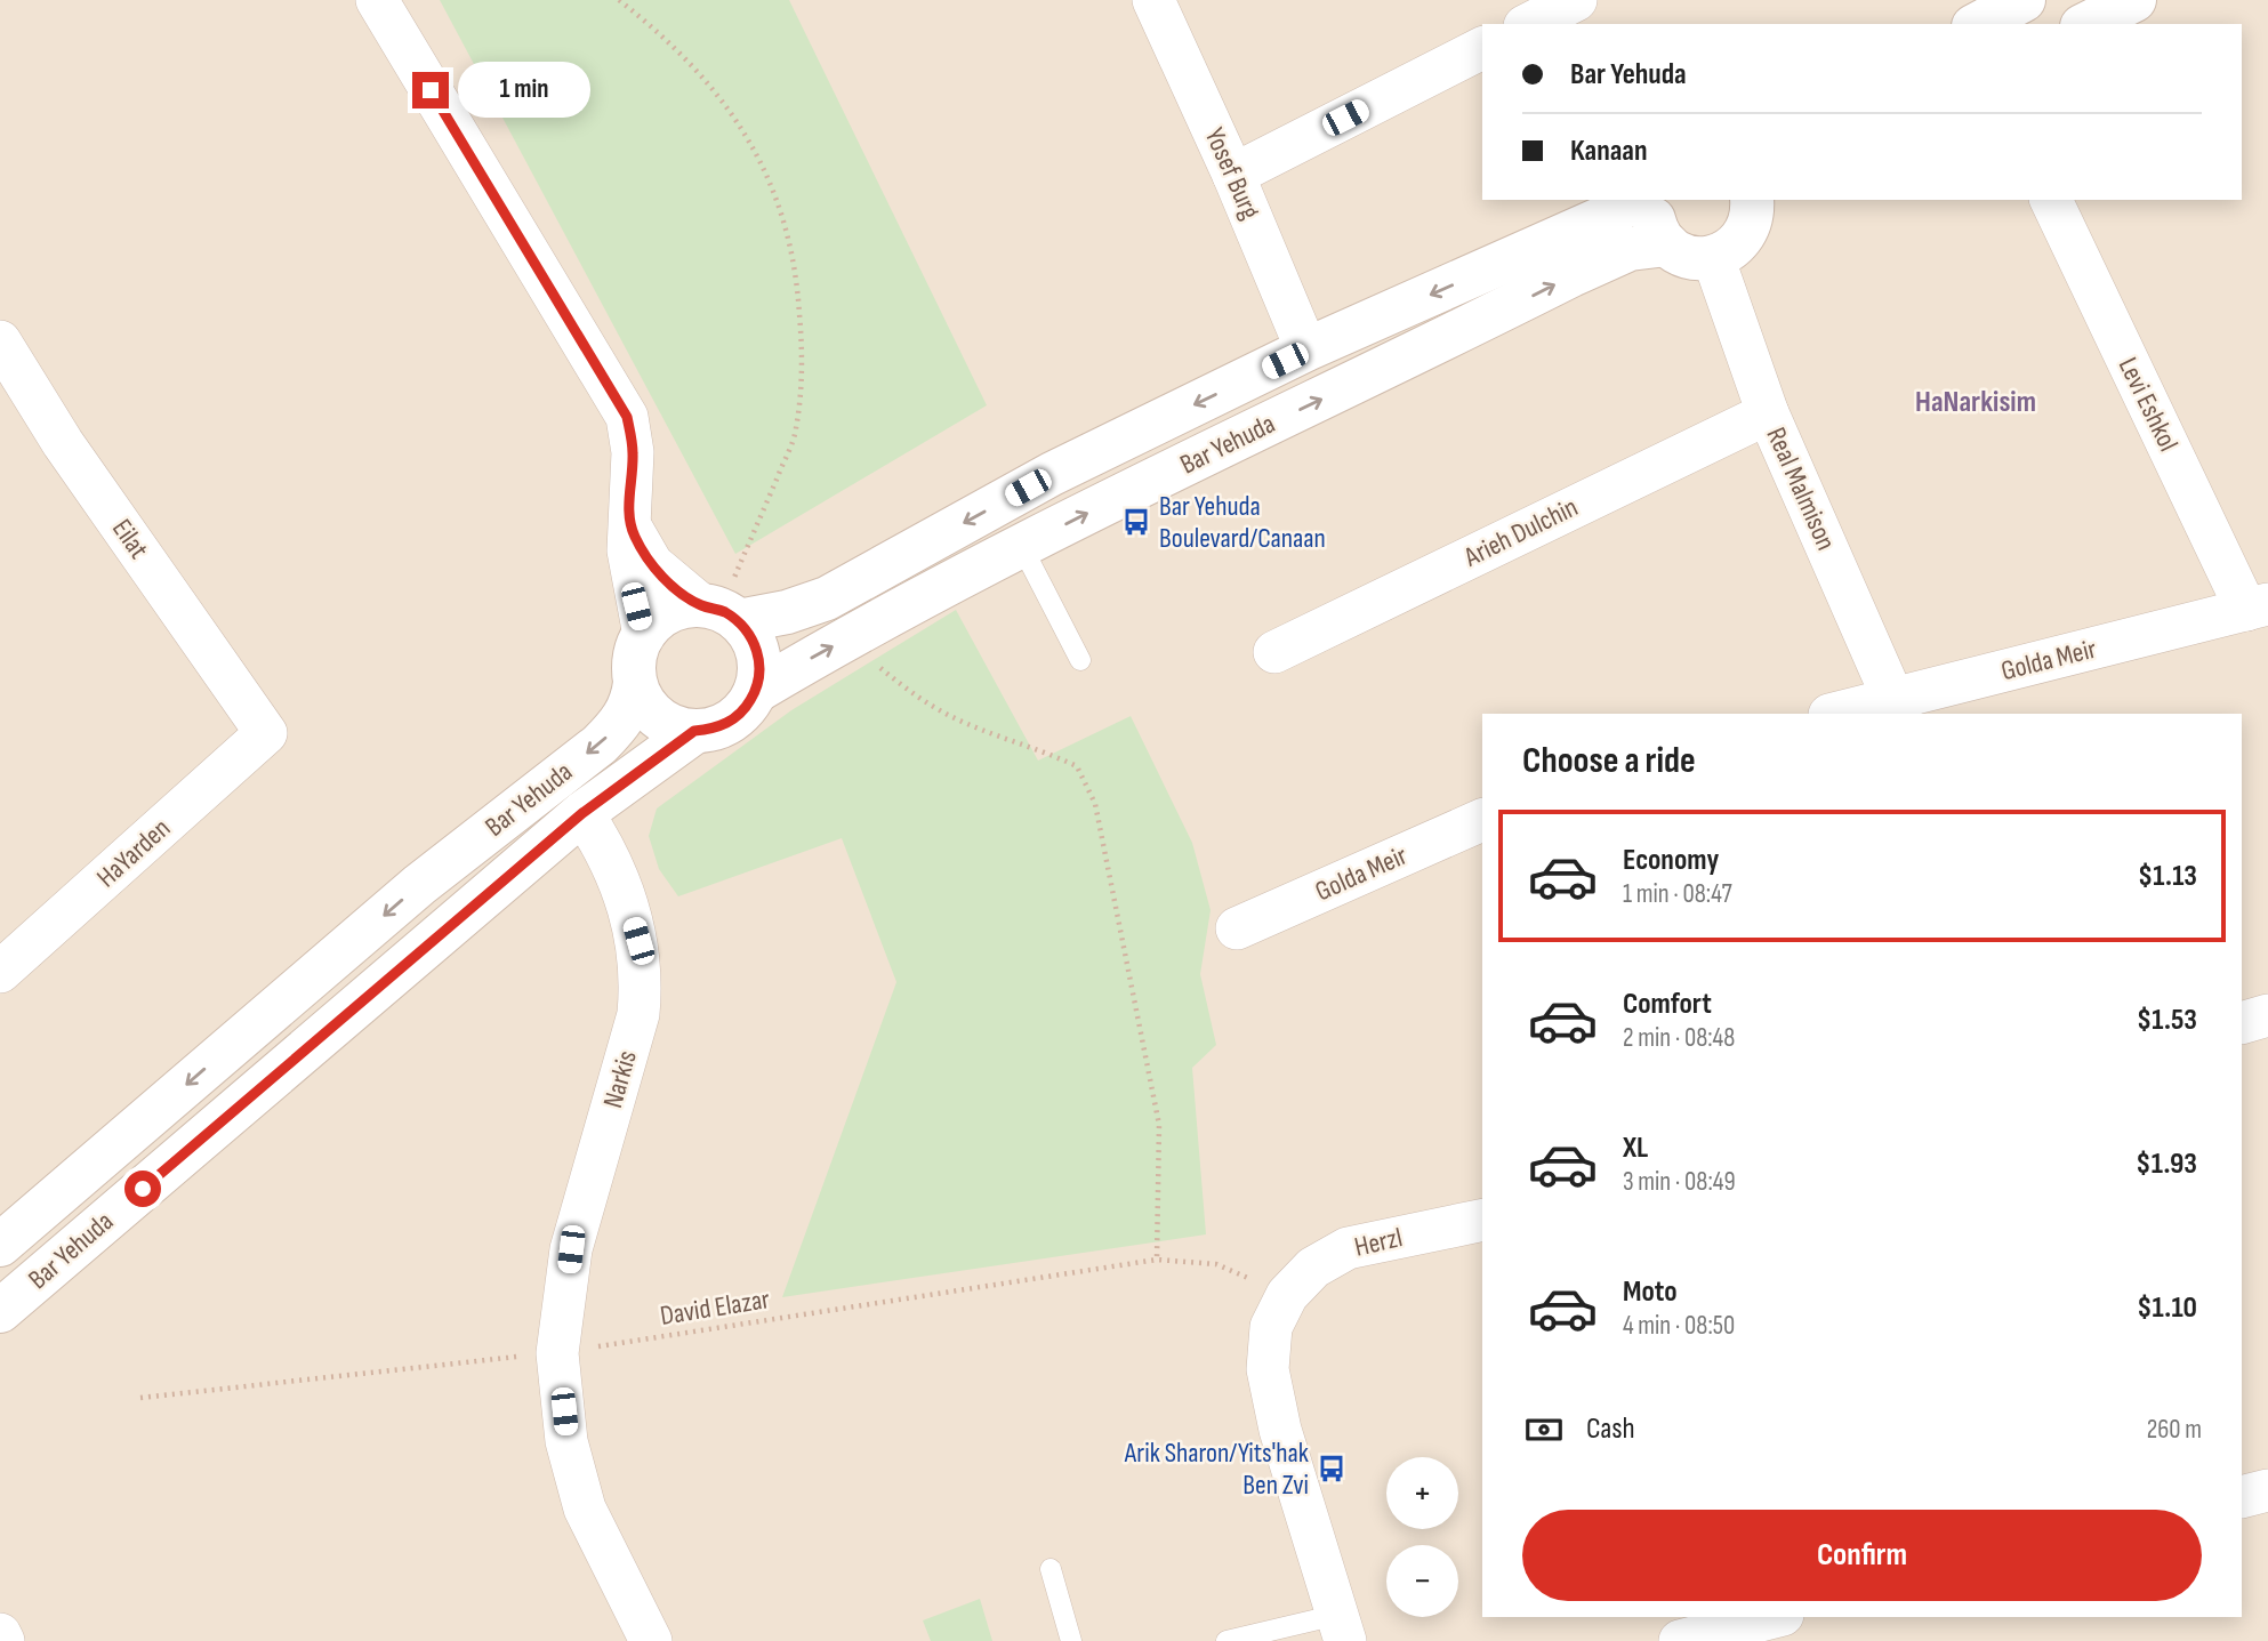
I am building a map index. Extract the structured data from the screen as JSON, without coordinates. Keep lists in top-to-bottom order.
{
  "streets": {
    "street": [
      "Yosef Burg",
      "Levi Eshkol",
      "Bar Yehuda",
      "Real Malmison",
      "Arieh Dulchin",
      "Eilat",
      "Golda Meir",
      "HaYarden",
      "Narkis",
      "Herzl"
    ],
    "path": ["David Elazar"]
  },
  "crossings": [
    ["Yosef Burg", "Bar Yehuda"],
    ["Levi Eshkol", "Golda Meir"],
    ["Bar Yehuda", "Narkis"],
    ["Real Malmison", "Arieh Dulchin"],
    ["Real Malmison", "Golda Meir"],
    ["Eilat", "HaYarden"],
    ["Narkis", "David Elazar"],
    ["Herzl", "David Elazar"]
  ],
  "districts": ["HaNarkisim"],
  "places": {
    "bus stop": ["Bar Yehuda Boulevard/Canaan", "Arik Sharon/Yits'hak Ben Zvi"]
  },
  "page": {
    "banner": ["Bar Yehuda", "Kanaan"],
    "bubble": "1 min",
    "heading": "Choose a ride",
    "list": [
      {
        "name": "Economy",
        "note": "1 min · 08:47",
        "value": "$1.13"
      },
      {
        "name": "Comfort",
        "note": "2 min · 08:48",
        "value": "$1.53"
      },
      {
        "name": "XL",
        "note": "3 min · 08:49",
        "value": "$1.93"
      },
      {
        "name": "Moto",
        "note": "4 min · 08:50",
        "value": "$1.10"
      }
    ],
    "pay": ["Cash", "260 m"],
    "map_buttons": ["+", "−"],
    "buttons": "Confirm"
  }
}
